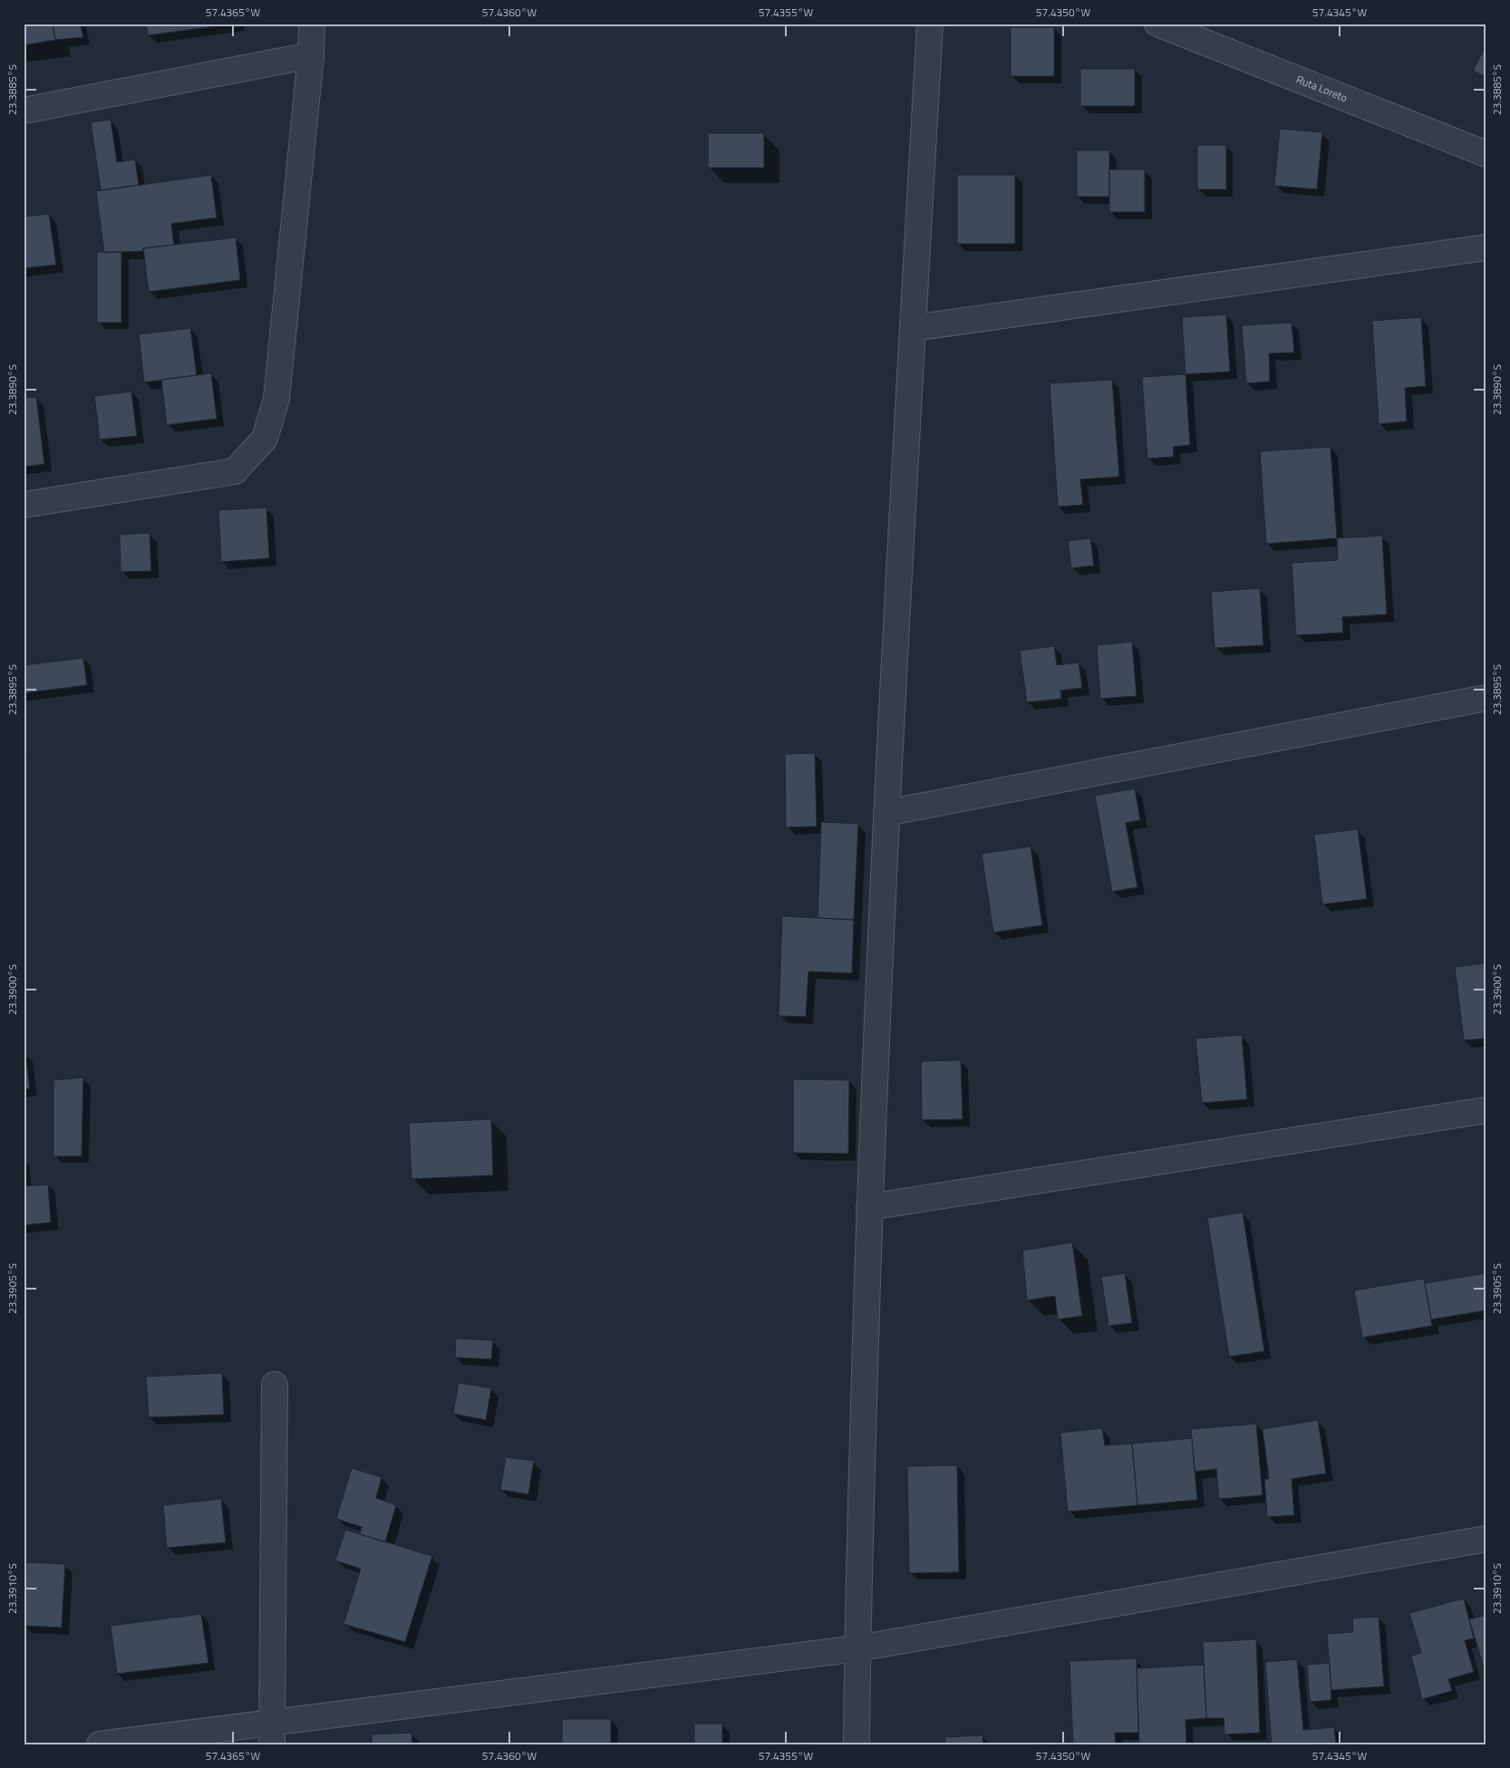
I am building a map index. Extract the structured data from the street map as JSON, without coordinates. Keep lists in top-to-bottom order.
{
  "streets": {
    "street": ["Ruta Loreto"]
  },
  "coordinates": [
    "57.4365°W",
    "57.4360°W",
    "57.4355°W",
    "57.4350°W",
    "57.4345°W",
    "23.3885°S",
    "23.3890°S",
    "23.3895°S",
    "23.3900°S",
    "23.3905°S",
    "23.3910°S"
  ]
}
